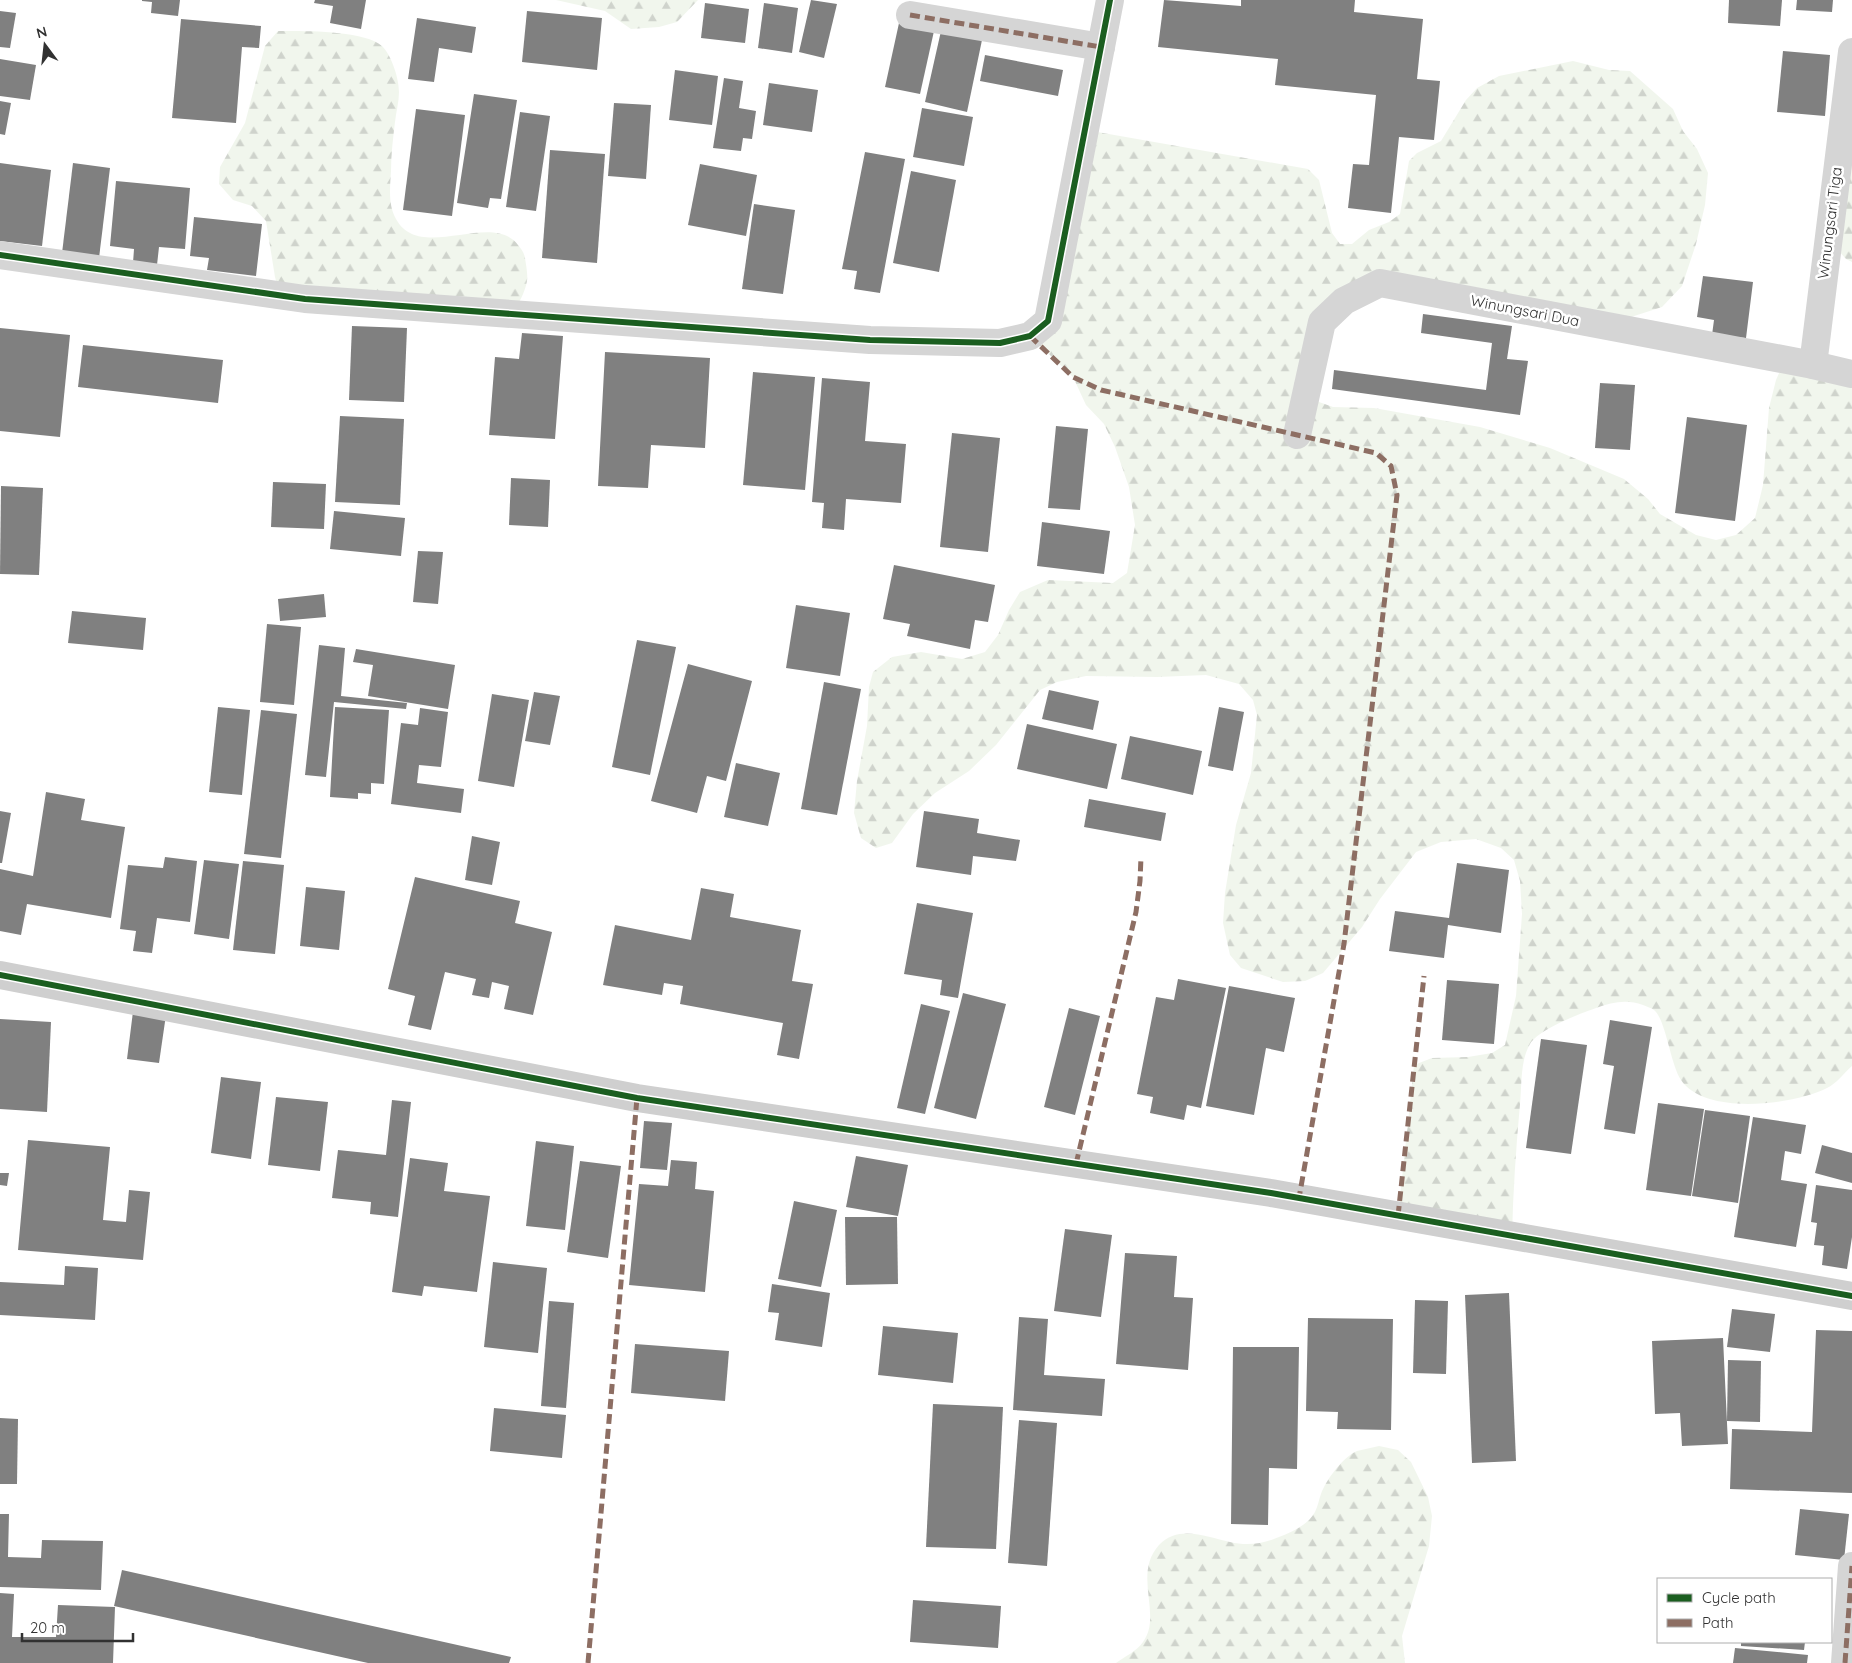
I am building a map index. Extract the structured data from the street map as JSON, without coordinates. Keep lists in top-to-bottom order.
{
  "streets": {
    "street": ["Winungsari Tiga", "Winungsari Dua"]
  },
  "crossings": [
    ["Winungsari Tiga", "Winungsari Dua"]
  ],
  "legend": ["Cycle path", "Path"],
  "scale_bar": "20 m",
  "north": "top"
}
